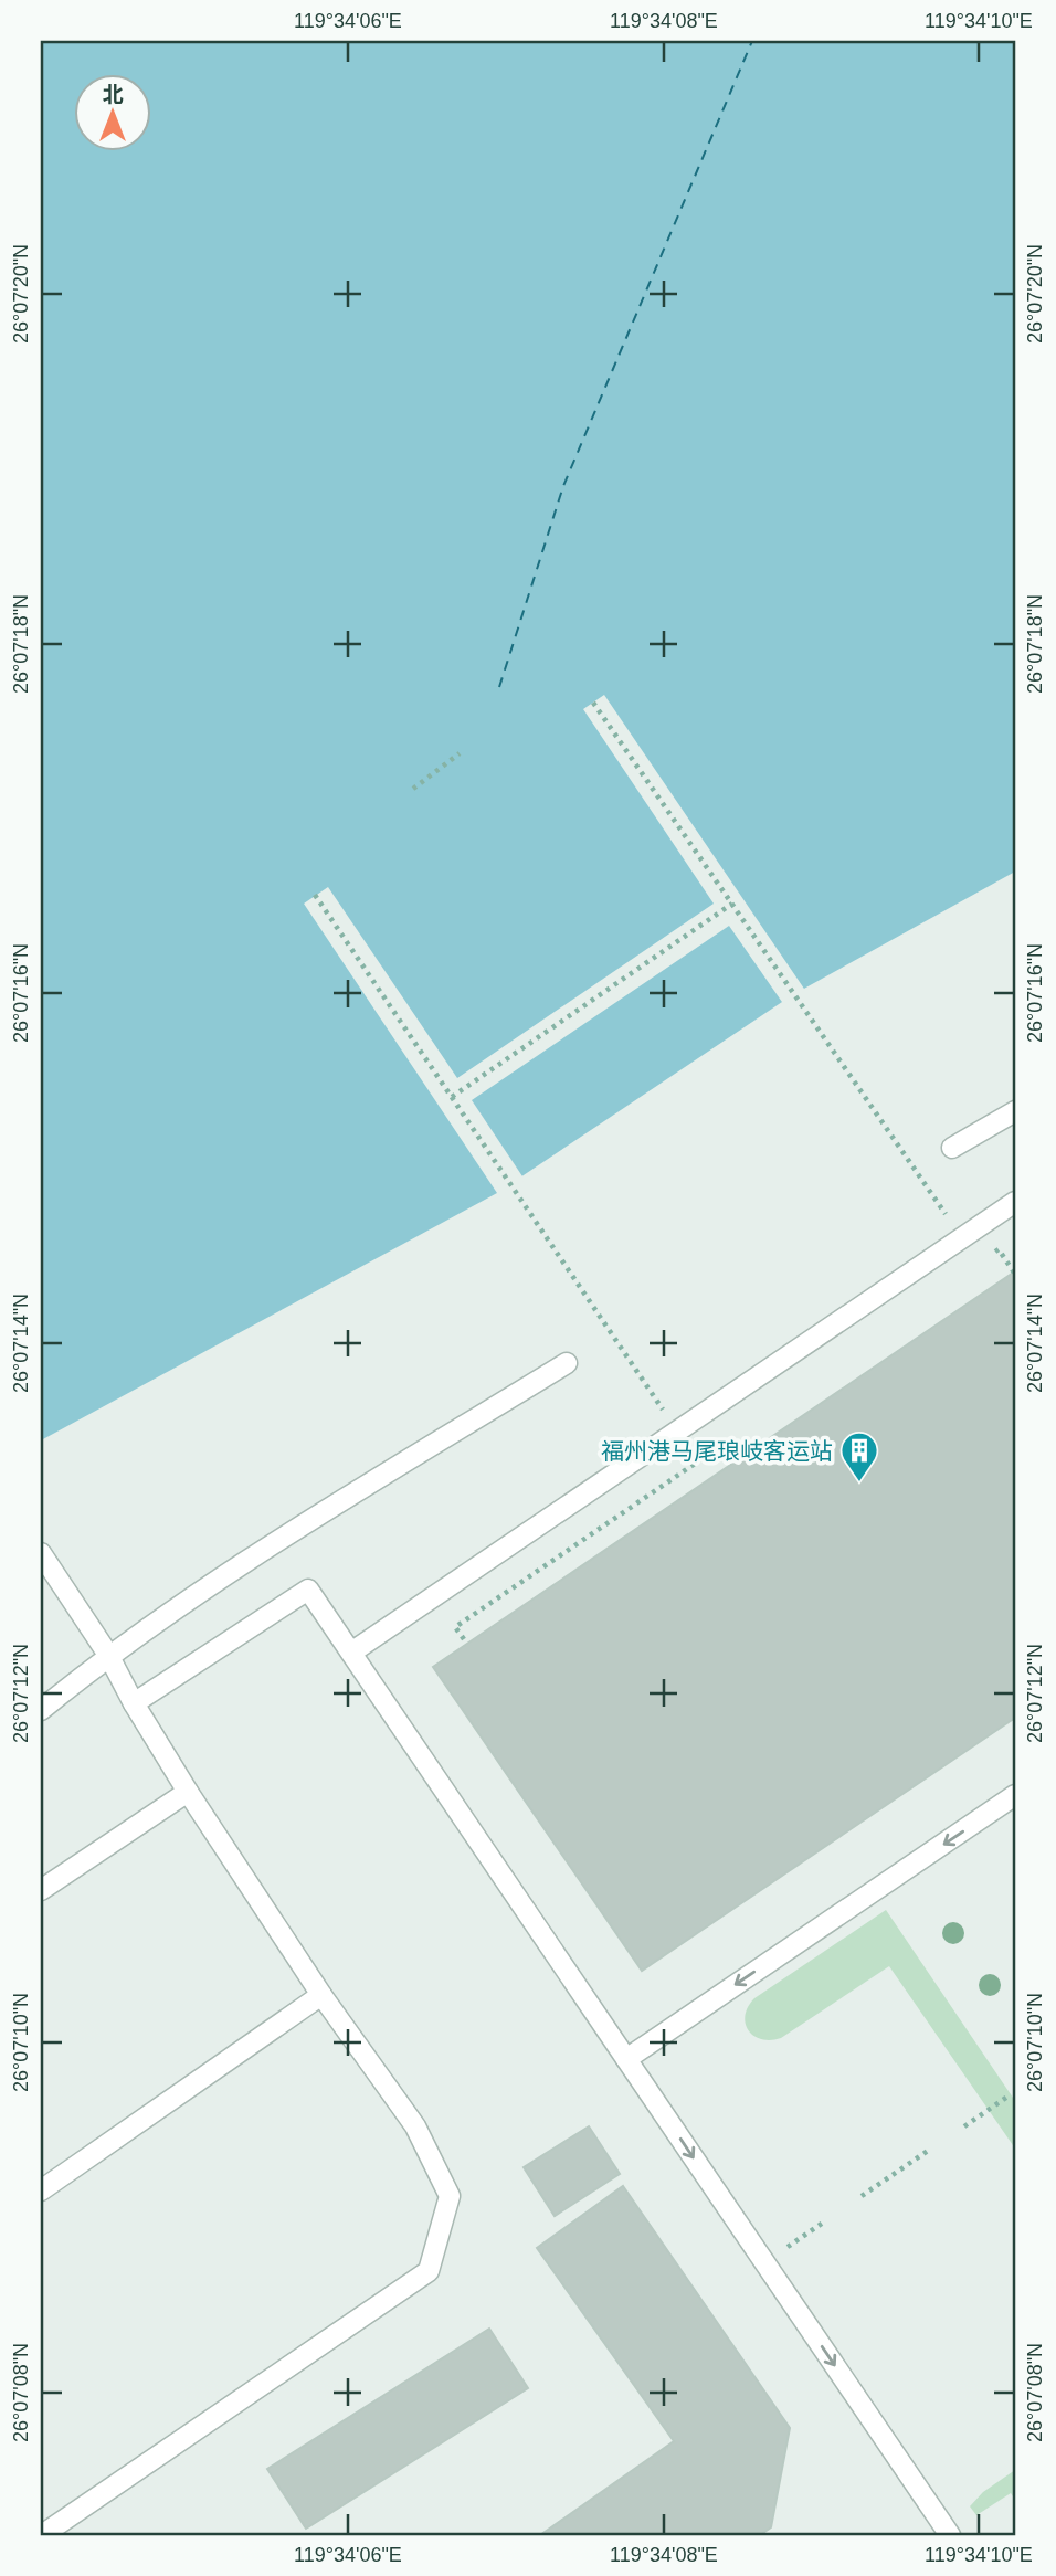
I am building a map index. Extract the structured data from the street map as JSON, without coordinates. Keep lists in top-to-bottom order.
{
  "places": {
    "building": ["福州港马尾琅岐客运站"]
  },
  "north": "top",
  "coordinates": [
    "119°34'06\"E",
    "119°34'08\"E",
    "119°34'10\"E",
    "26°07'20\"N",
    "26°07'18\"N",
    "26°07'16\"N",
    "26°07'14\"N",
    "26°07'12\"N",
    "26°07'10\"N",
    "26°07'08\"N"
  ]
}
